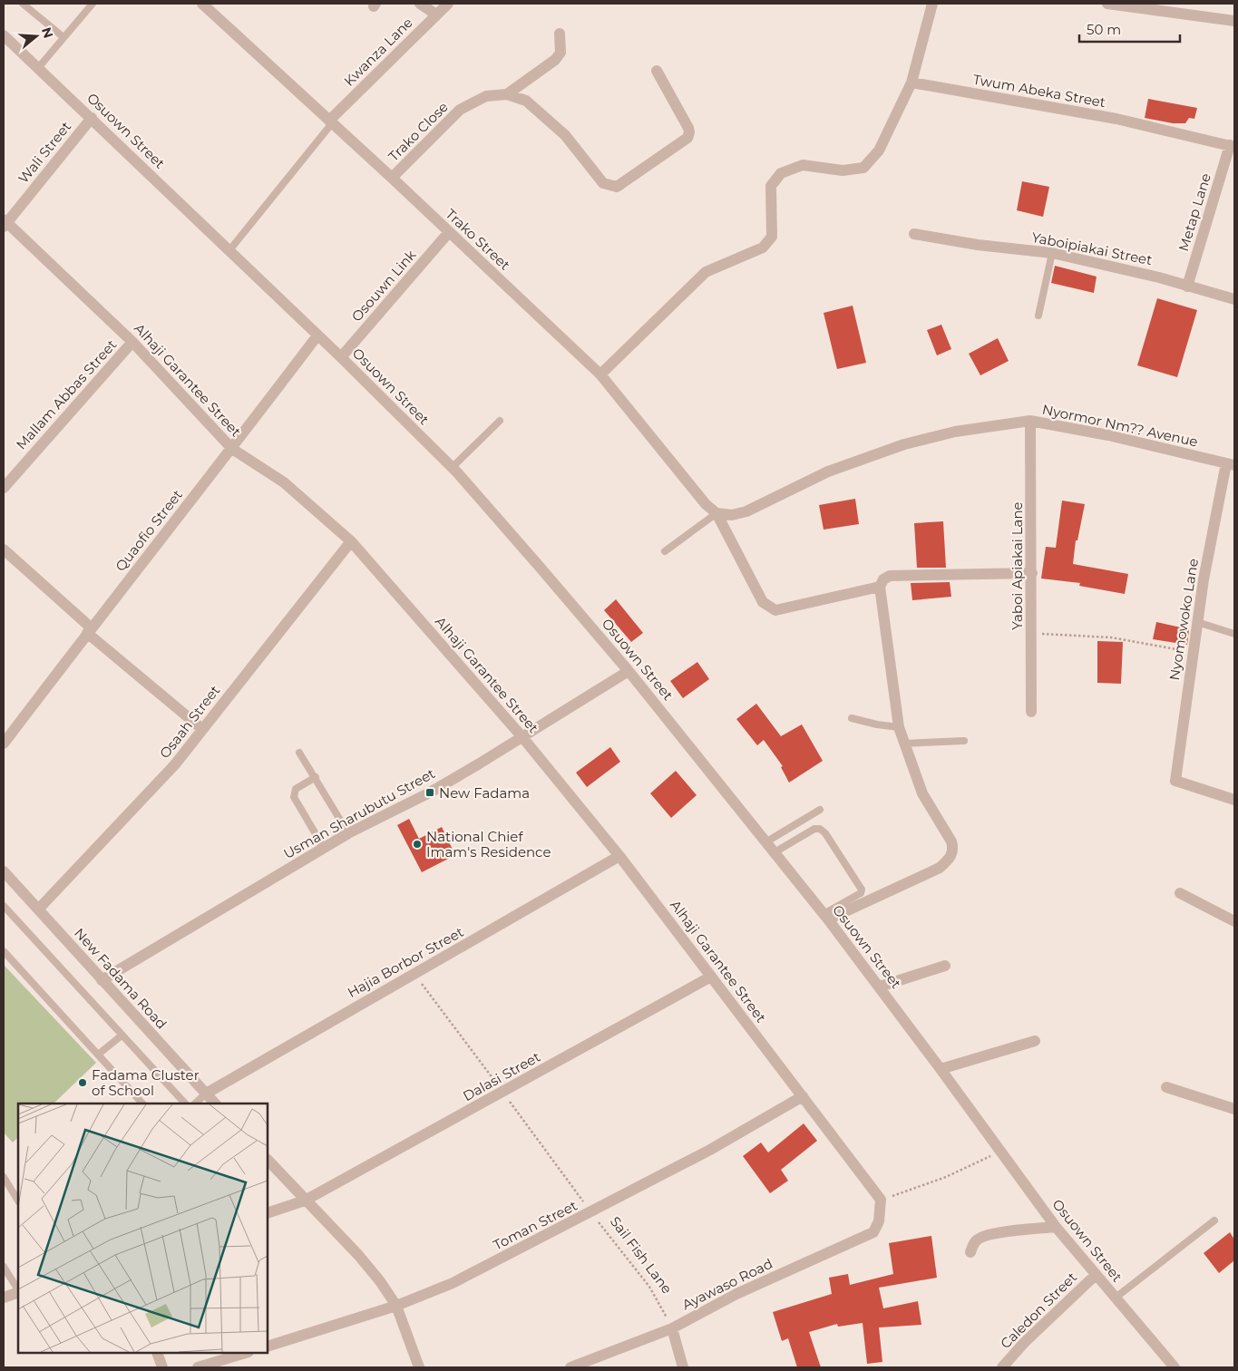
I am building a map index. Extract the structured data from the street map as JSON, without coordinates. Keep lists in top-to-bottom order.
{
  "streets": {
    "street": [
      "Kwanza Lane",
      "Twum Abeka Street",
      "Osuown Street",
      "Trako Close",
      "Wali Street",
      "Metap Lane",
      "Trako Street",
      "Yaboipiakai Street",
      "Osouwn Link",
      "Alhaji Garantee Street",
      "Mallam Abbas Street",
      "Nyormor Nm?? Avenue",
      "Quaofio Street",
      "Yaboi Apiakai Lane",
      "Nyomowoko Lane",
      "Osaah Street",
      "Usman Sharubutu Street",
      "Hajia Borbor Street",
      "New Fadama Road",
      "Dalasi Street",
      "Toman Street",
      "Ayawaso Road",
      "Caledon Street"
    ],
    "path": ["Sail Fish Lane"]
  },
  "crossings": [
    ["Kwanza Lane", "Trako Street"],
    ["Twum Abeka Street", "Metap Lane"],
    ["Osuown Street", "Wali Street"],
    ["Osuown Street", "Osouwn Link"],
    ["Osuown Street", "Quaofio Street"],
    ["Osuown Street", "Usman Sharubutu Street"],
    ["Osuown Street", "Caledon Street"],
    ["Trako Close", "Trako Street"],
    ["Wali Street", "Alhaji Garantee Street"],
    ["Metap Lane", "Yaboipiakai Street"],
    ["Trako Street", "Osouwn Link"],
    ["Trako Street", "Nyormor Nm?? Avenue"],
    ["Trako Street", "Yaboi Apiakai Lane"],
    ["Alhaji Garantee Street", "Mallam Abbas Street"],
    ["Alhaji Garantee Street", "Quaofio Street"],
    ["Alhaji Garantee Street", "Osaah Street"],
    ["Alhaji Garantee Street", "Usman Sharubutu Street"],
    ["Alhaji Garantee Street", "Hajia Borbor Street"],
    ["Alhaji Garantee Street", "Dalasi Street"],
    ["Alhaji Garantee Street", "Toman Street"],
    ["Alhaji Garantee Street", "Ayawaso Road"],
    ["Nyormor Nm?? Avenue", "Yaboi Apiakai Lane"],
    ["Nyormor Nm?? Avenue", "Nyomowoko Lane"],
    ["Osaah Street", "New Fadama Road"],
    ["Usman Sharubutu Street", "New Fadama Road"],
    ["Hajia Borbor Street", "New Fadama Road"],
    ["Toman Street", "Sail Fish Lane"],
    ["Sail Fish Lane", "Ayawaso Road"]
  ],
  "places": {
    "transit": ["New Fadama"],
    "other": ["National Chief Imam's Residence", "Fadama Cluster of School"]
  },
  "scale_bar": "50 m",
  "north": "right"
}
